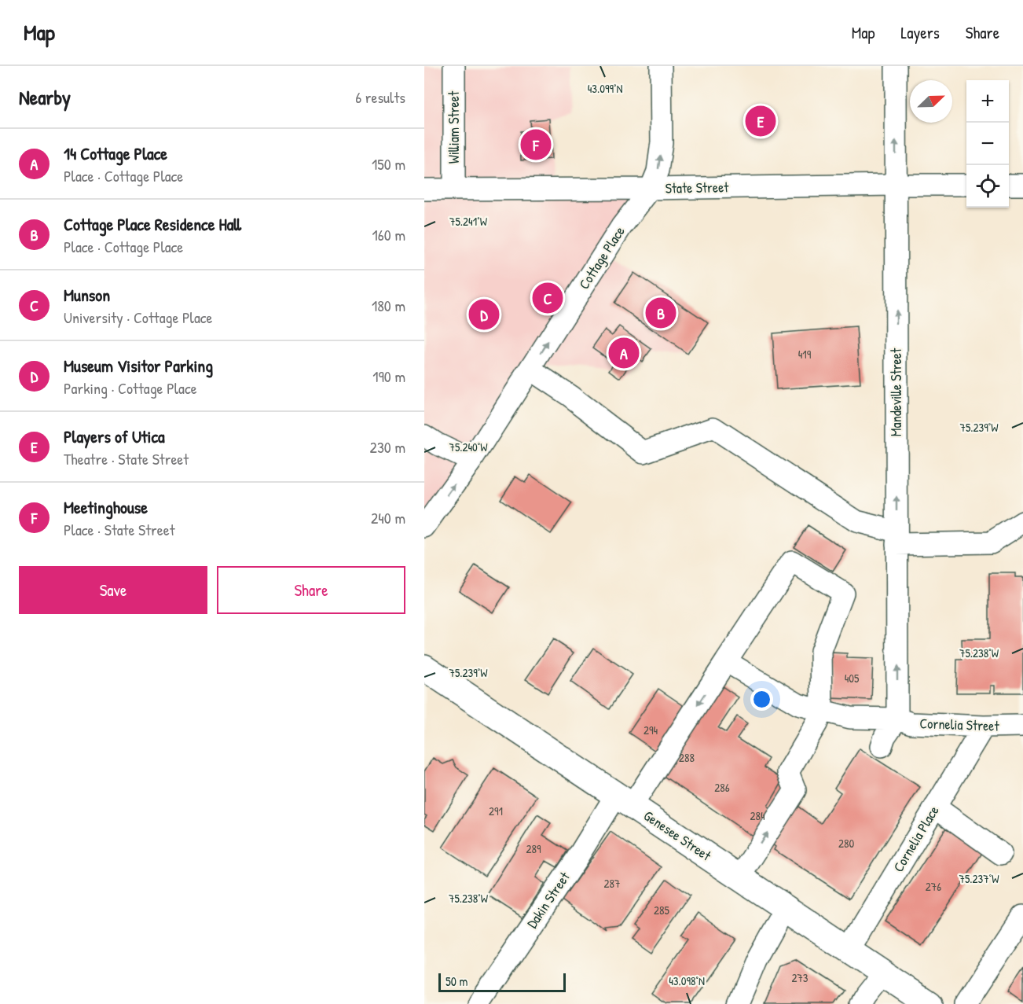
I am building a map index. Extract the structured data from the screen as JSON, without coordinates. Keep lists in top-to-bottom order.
{
  "streets": {
    "main road": ["Genesee Street"],
    "street": [
      "William Street",
      "State Street",
      "Cottage Place",
      "Mandeville Street",
      "Cornelia Street",
      "Cornelia Place",
      "Dakin Street"
    ]
  },
  "crossings": [
    ["William Street", "State Street"],
    ["State Street", "Cottage Place"],
    ["State Street", "Mandeville Street"],
    ["Mandeville Street", "Cornelia Street"],
    ["Cornelia Street", "Cornelia Place"],
    ["Cornelia Street", "Dakin Street"],
    ["Genesee Street", "Cornelia Place"],
    ["Genesee Street", "Dakin Street"]
  ],
  "one_way": ["Cottage Place", "Mandeville Street"],
  "house_numbers": [
    "419",
    "405",
    "294",
    "288",
    "286",
    "291",
    "284",
    "280",
    "289",
    "287",
    "276",
    "285",
    "273"
  ],
  "scale_bar": "50 m",
  "north": "top right",
  "page": {
    "header": "Map",
    "nav": ["Map", "Layers", "Share"],
    "heading": ["Nearby", "6 results"],
    "map_buttons": ["+", "−"],
    "pins": [
      "E",
      "F",
      "C",
      "B",
      "D",
      "A"
    ],
    "list": [
      {
        "mark": "A",
        "name": "14 Cottage Place",
        "note": "Place · Cottage Place",
        "value": "150 m"
      },
      {
        "mark": "B",
        "name": "Cottage Place Residence Hall",
        "note": "Place · Cottage Place",
        "value": "160 m"
      },
      {
        "mark": "C",
        "name": "Munson",
        "note": "University · Cottage Place",
        "value": "180 m"
      },
      {
        "mark": "D",
        "name": "Museum Visitor Parking",
        "note": "Parking · Cottage Place",
        "value": "190 m"
      },
      {
        "mark": "E",
        "name": "Players of Utica",
        "note": "Theatre · State Street",
        "value": "230 m"
      },
      {
        "mark": "F",
        "name": "Meetinghouse",
        "note": "Place · State Street",
        "value": "240 m"
      }
    ],
    "buttons": ["Save", "Share"],
    "scale": "50 m"
  },
  "coordinates": [
    "43.099°N",
    "75.241°W",
    "75.239°W",
    "75.240°W",
    "75.238°W",
    "75.237°W",
    "43.098°N"
  ]
}
